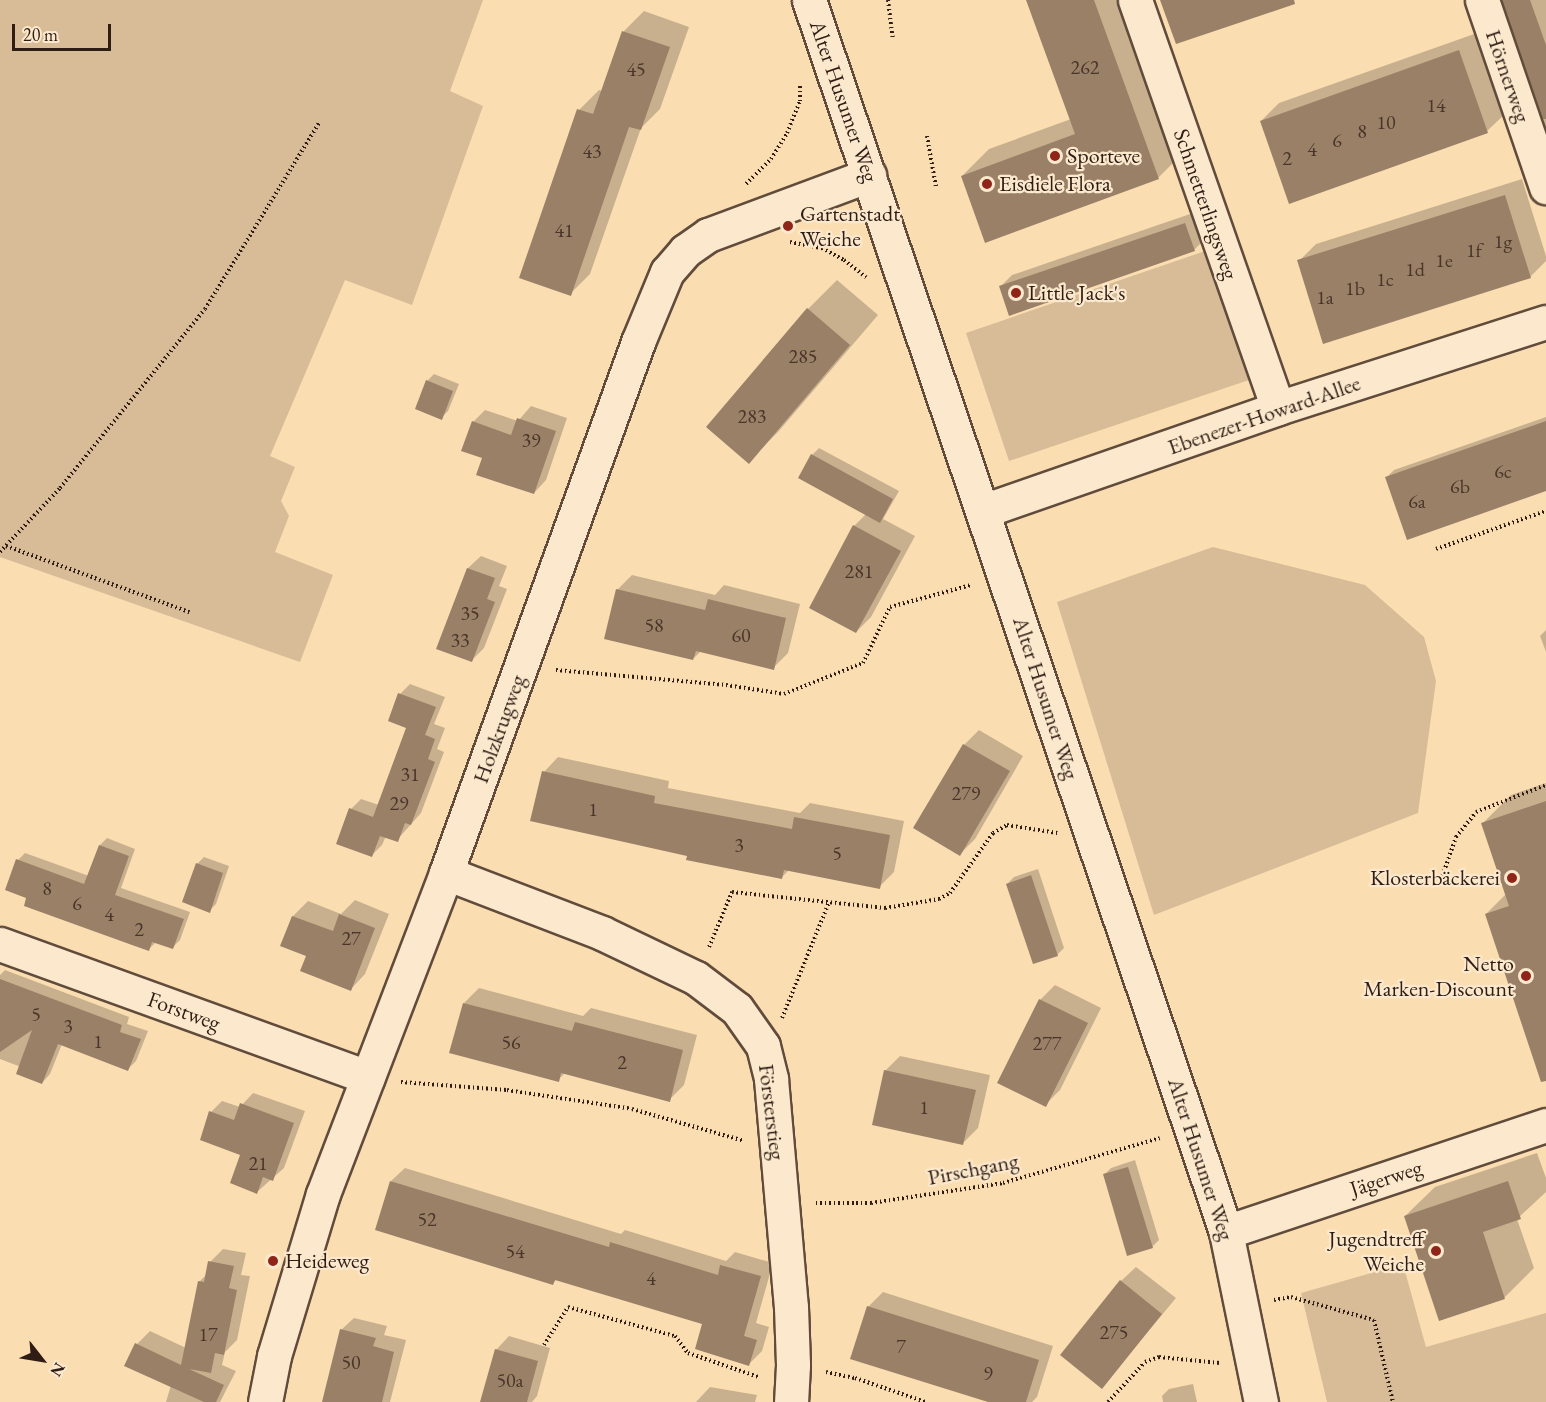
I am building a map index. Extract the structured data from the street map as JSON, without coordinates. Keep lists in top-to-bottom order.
{
  "streets": {
    "street": [
      "Hörnerweg",
      "Alter Husumer Weg",
      "Schmetterlingsweg",
      "Ebenezer-Howard-Allee",
      "Holzkrugweg",
      "Forstweg",
      "Försterstieg",
      "Jägerweg"
    ],
    "path": ["Pirschgang"]
  },
  "crossings": [
    ["Alter Husumer Weg", "Ebenezer-Howard-Allee"],
    ["Alter Husumer Weg", "Holzkrugweg"],
    ["Alter Husumer Weg", "Jägerweg"],
    ["Schmetterlingsweg", "Ebenezer-Howard-Allee"],
    ["Holzkrugweg", "Forstweg"],
    ["Holzkrugweg", "Försterstieg"],
    ["Försterstieg", "Pirschgang"]
  ],
  "places": [
    "Sporteve",
    "Eisdiele Flora",
    "Gartenstadt Weiche",
    "Little Jack's",
    "Klosterbäckerei",
    "Netto Marken-Discount",
    "Jugendtreff Weiche",
    "Heideweg"
  ],
  "house_numbers": [
    "262",
    "45",
    "14",
    "10",
    "8",
    "6",
    "4",
    "43",
    "2",
    "41",
    "1g",
    "1f",
    "1e",
    "1d",
    "1c",
    "1b",
    "1a",
    "285",
    "283",
    "39",
    "6c",
    "6b",
    "6a",
    "281",
    "35",
    "58",
    "60",
    "33",
    "31",
    "279",
    "29",
    "1",
    "3",
    "5",
    "8",
    "6",
    "4",
    "2",
    "27",
    "5",
    "3",
    "1",
    "56",
    "277",
    "2",
    "1",
    "21",
    "52",
    "54",
    "4",
    "275",
    "17",
    "7",
    "50",
    "9",
    "50a"
  ],
  "scale_bar": "20 m",
  "north": "bottom right"
}
